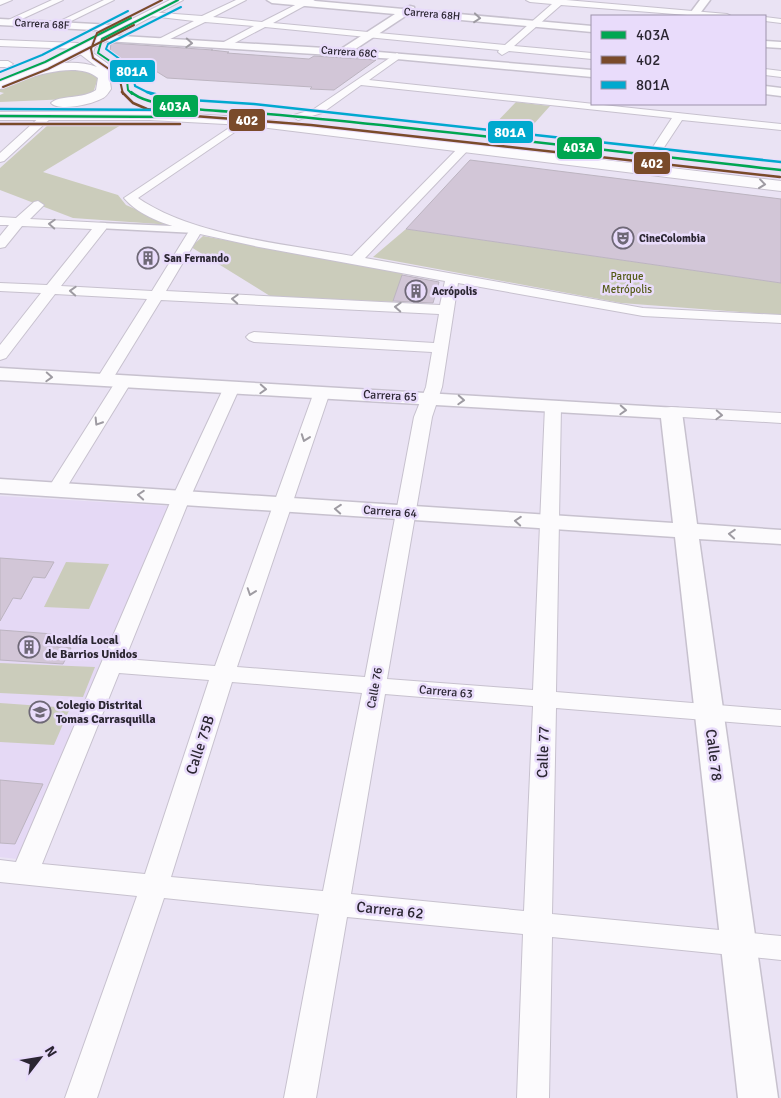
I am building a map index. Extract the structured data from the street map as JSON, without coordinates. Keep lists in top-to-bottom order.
{
  "streets": {
    "street": [
      "Carrera 68H",
      "Carrera 68F",
      "Carrera 68C",
      "Carrera 65",
      "Carrera 64",
      "Calle 76",
      "Carrera 63",
      "Calle 75B",
      "Calle 77",
      "Calle 78",
      "Carrera 62"
    ]
  },
  "crossings": [
    ["Carrera 68F", "Carrera 68C"],
    ["Carrera 65", "Calle 76"],
    ["Carrera 65", "Calle 75B"],
    ["Carrera 65", "Calle 77"],
    ["Carrera 65", "Calle 78"],
    ["Carrera 64", "Calle 76"],
    ["Carrera 64", "Calle 75B"],
    ["Carrera 64", "Calle 77"],
    ["Carrera 64", "Calle 78"],
    ["Calle 76", "Carrera 63"],
    ["Calle 76", "Carrera 62"],
    ["Carrera 63", "Calle 75B"],
    ["Carrera 63", "Calle 77"],
    ["Carrera 63", "Calle 78"],
    ["Calle 75B", "Carrera 62"],
    ["Calle 77", "Carrera 62"],
    ["Calle 78", "Carrera 62"]
  ],
  "parks": ["Parque Metrópolis"],
  "places": {
    "theatre": ["CineColombia"],
    "building": ["San Fernando", "Acrópolis", "Alcaldía Local de Barrios Unidos"],
    "school or university": ["Colegio Distrital Tomas Carrasquilla"]
  },
  "lines": ["transit line 403A", "transit line 402", "transit line 801A"],
  "legend": ["403A", "402", "801A"],
  "north": "top right"
}
